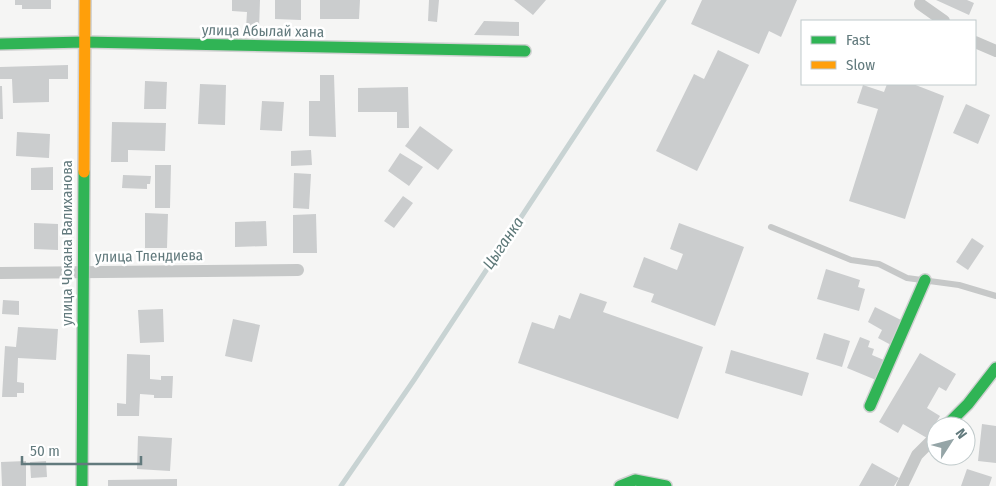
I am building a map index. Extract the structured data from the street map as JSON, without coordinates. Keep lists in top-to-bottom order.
{
  "streets": {
    "street": ["улица Абылай хана", "улица Чокана Валиханова", "улица Тлендиева"]
  },
  "crossings": [
    ["улица Абылай хана", "улица Чокана Валиханова"],
    ["улица Чокана Валиханова", "улица Тлендиева"]
  ],
  "water": ["Цыганка"],
  "legend": ["Fast", "Slow"],
  "scale_bar": "50 m",
  "north": "top right"
}
